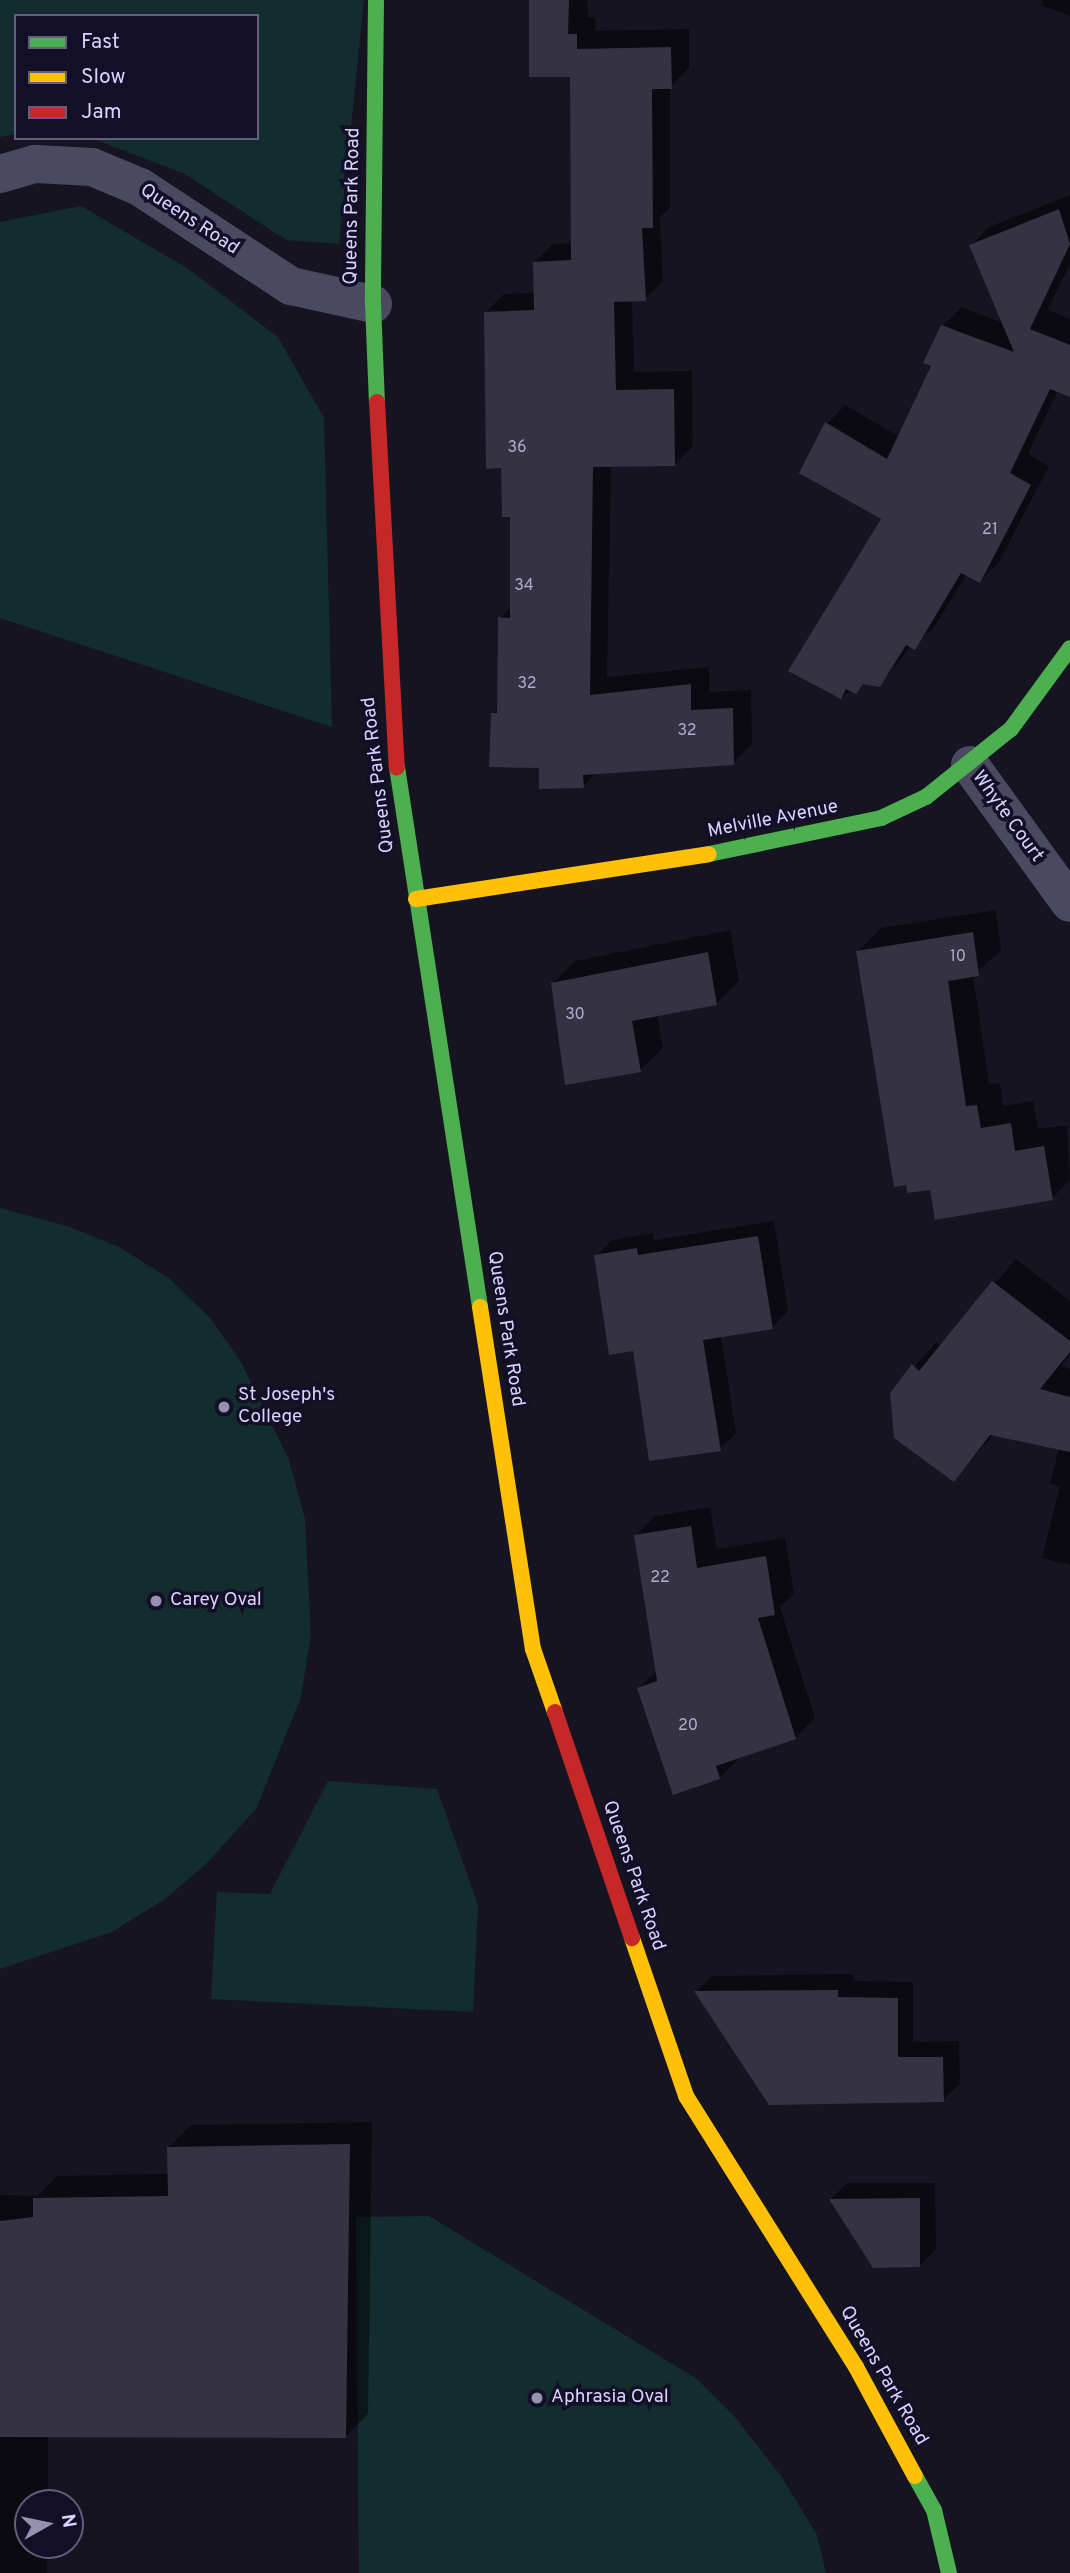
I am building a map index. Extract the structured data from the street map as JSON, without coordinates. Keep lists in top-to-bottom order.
{
  "streets": {
    "main road": ["Queens Park Road", "Melville Avenue"],
    "street": ["Queens Road", "Whyte Court"]
  },
  "crossings": [
    ["Queens Park Road", "Queens Road"],
    ["Queens Park Road", "Melville Avenue"],
    ["Whyte Court", "Melville Avenue"]
  ],
  "places": ["St Joseph's College", "Carey Oval", "Aphrasia Oval"],
  "house_numbers": [
    "36",
    "21",
    "34",
    "32",
    "32",
    "10",
    "30",
    "22",
    "20"
  ],
  "legend": ["Fast", "Slow", "Jam"],
  "north": "right"
}
